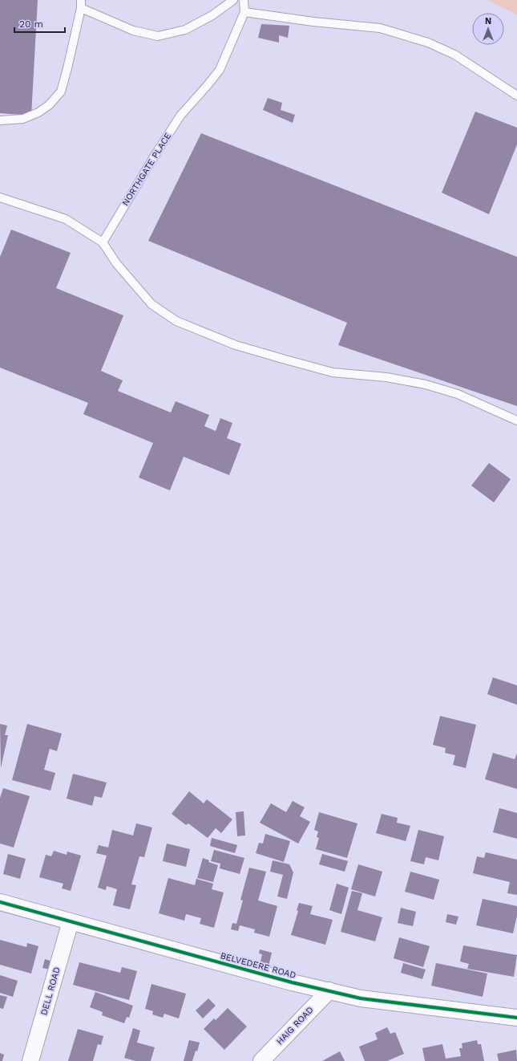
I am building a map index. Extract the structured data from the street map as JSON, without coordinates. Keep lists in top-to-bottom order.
{
  "streets": {
    "street": ["BELVEDERE ROAD", "DELL ROAD", "HAIG ROAD"],
    "lane": ["NORTHGATE PLACE"]
  },
  "crossings": [
    ["BELVEDERE ROAD", "DELL ROAD"],
    ["BELVEDERE ROAD", "HAIG ROAD"]
  ],
  "scale_bar": "20 m",
  "north": "top"
}
